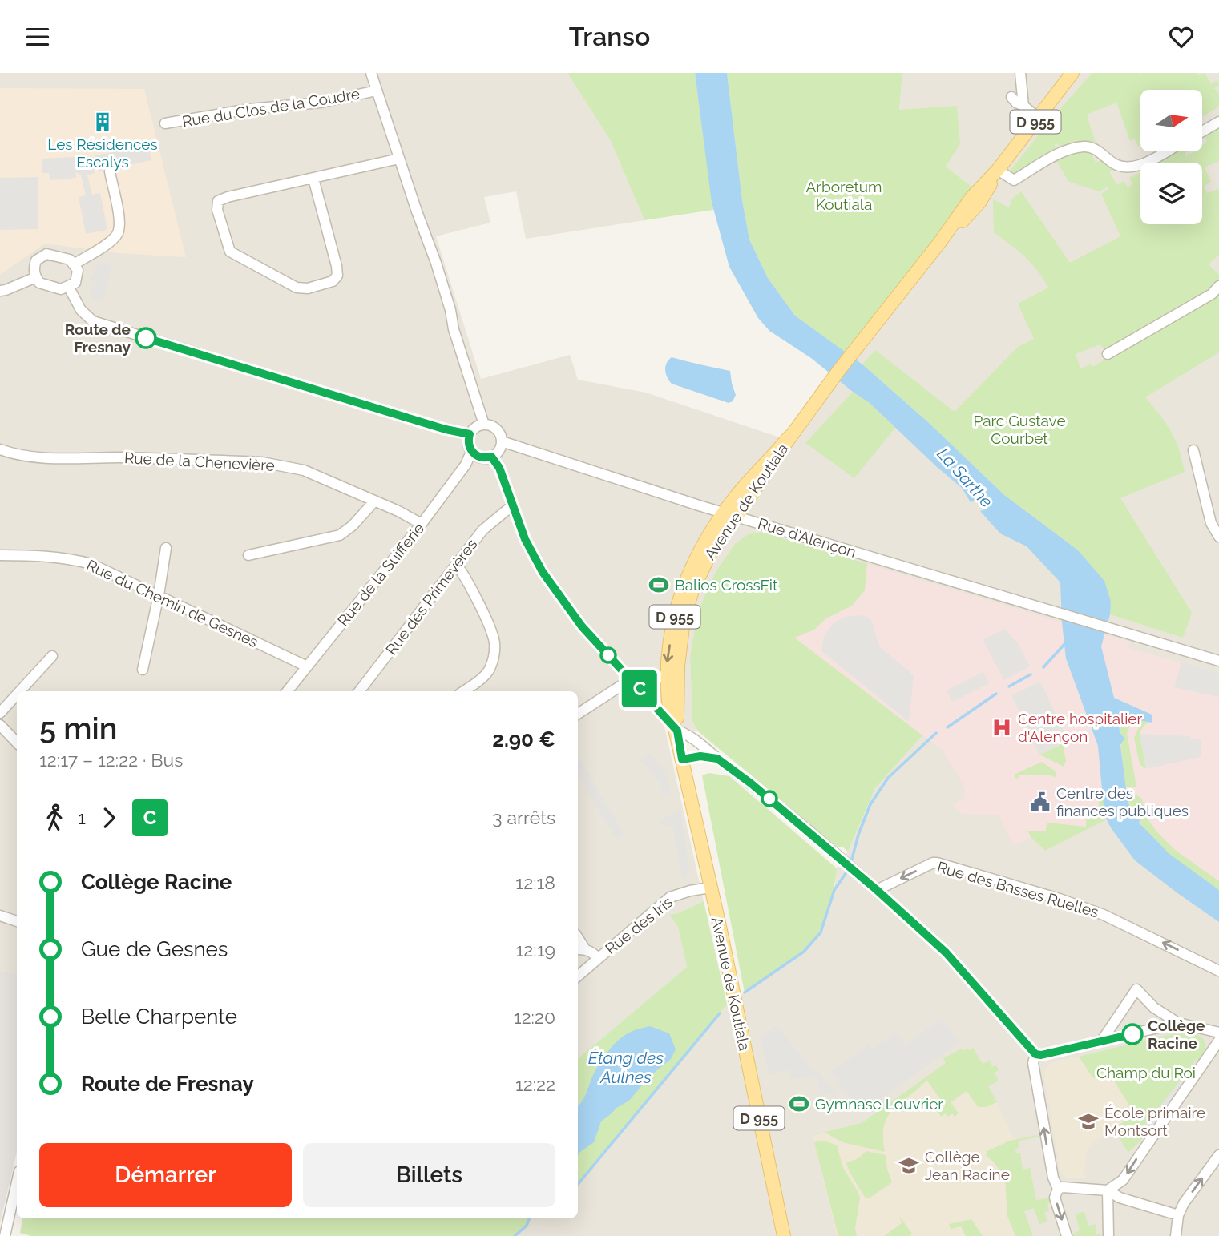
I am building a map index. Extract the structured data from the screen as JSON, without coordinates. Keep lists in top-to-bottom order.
{
  "streets": {
    "main road": ["D 955", "Avenue de Koutiala"],
    "street": [
      "Rue du Clos de la Coudre",
      "Rue de la Chenevière",
      "Rue d'Alençon",
      "Rue de la Suifferie",
      "Rue des Primevères",
      "Rue du Chemin de Gesnes",
      "Rue des Basses Ruelles",
      "Rue des Iris"
    ]
  },
  "crossings": [
    ["Rue de la Chenevière", "Rue de la Suifferie"],
    ["Avenue de Koutiala", "Rue d'Alençon"],
    ["Avenue de Koutiala", "Rue des Iris"],
    ["Rue d'Alençon", "Rue de la Suifferie"],
    ["Rue de la Suifferie", "Rue du Chemin de Gesnes"]
  ],
  "one_way": ["Rue des Basses Ruelles"],
  "water": ["La Sarthe", "Étang des Aulnes"],
  "parks": ["Arboretum Koutiala", "Parc Gustave Courbet", "Champ du Roi"],
  "places": {
    "building": ["Les Résidences Escalys"],
    "other": ["Route de Fresnay", "Collège Racine"],
    "sports": ["Balios CrossFit", "Gymnase Louvrier"],
    "hospital": ["Centre hospitalier d'Alençon"],
    "public building": ["Centre des finances publiques"],
    "school or university": ["École primaire Montsort", "Collège Jean Racine"]
  },
  "lines": ["bus line C"],
  "north": "right",
  "page": {
    "header": "Transo",
    "on_map": "C",
    "heading": ["5 min", "12:17 – 12:22 · Bus", "2.90 €"],
    "legs": ["1", "C", "3 arrêts"],
    "list": [
      {
        "name": "Collège Racine",
        "value": "12:18"
      },
      {
        "name": "Gue de Gesnes",
        "value": "12:19"
      },
      {
        "name": "Belle Charpente",
        "value": "12:20"
      },
      {
        "name": "Route de Fresnay",
        "value": "12:22"
      }
    ],
    "buttons": ["Démarrer", "Billets"]
  }
}
